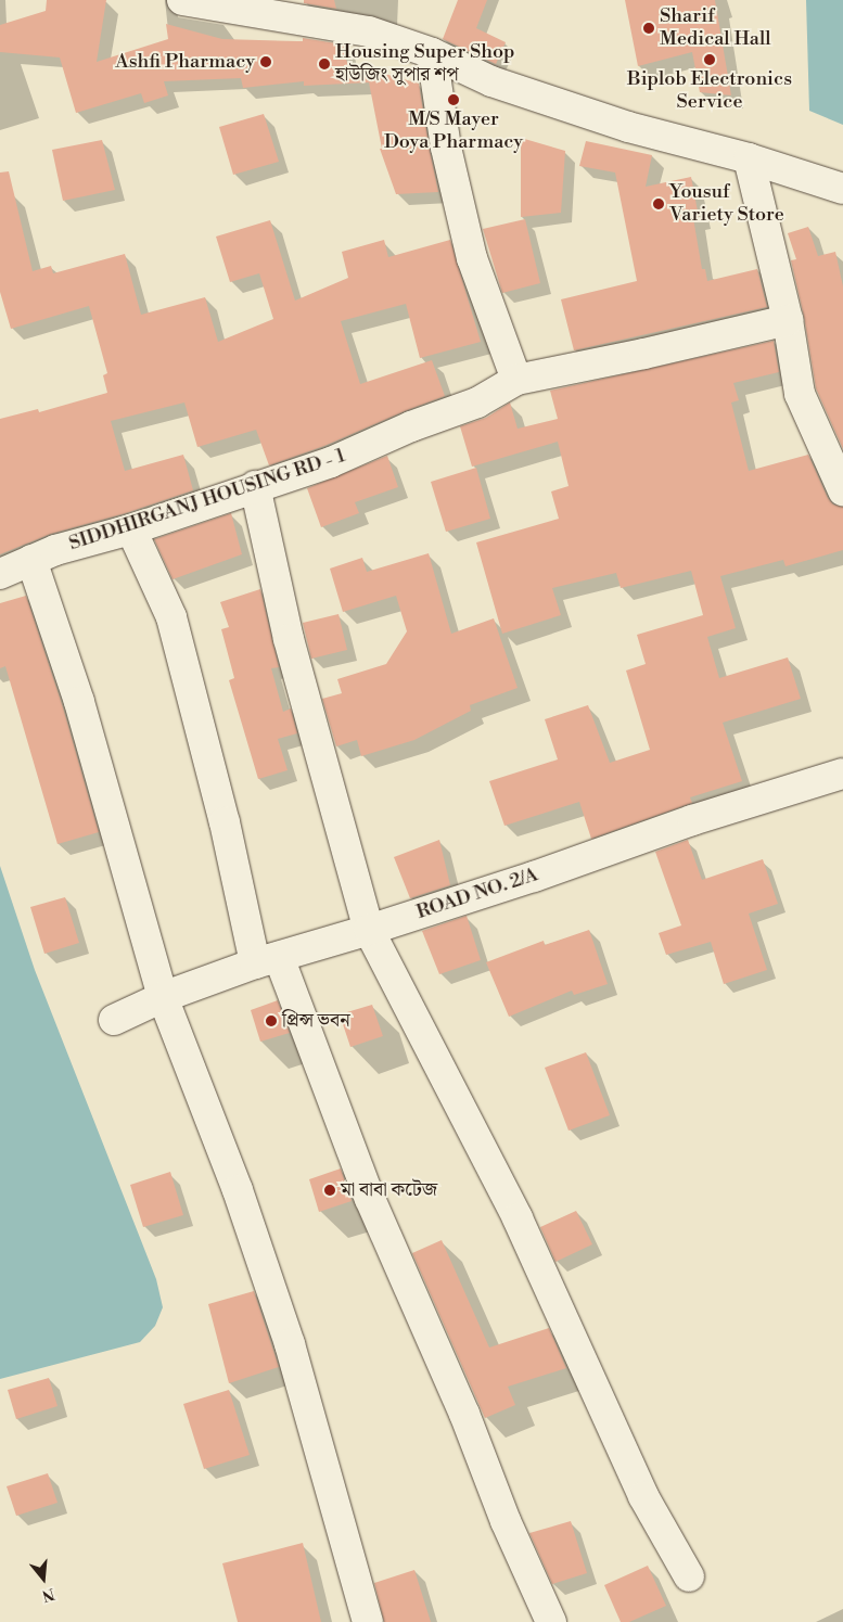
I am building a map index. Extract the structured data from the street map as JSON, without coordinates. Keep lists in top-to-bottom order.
{
  "streets": {
    "street": ["SIDDHIRGANJ HOUSING RD - 1", "ROAD NO. 2/A"]
  },
  "places": [
    "Sharif Medical Hall",
    "Biplob Electronics Service",
    "Ashfi Pharmacy",
    "Housing Super Shop হাউজিং সুপার শপ",
    "M/S Mayer Doya Pharmacy",
    "Yousuf Variety Store",
    "প্রিন্স ভবন",
    "মা বাবা কটেজ"
  ],
  "north": "bottom"
}
